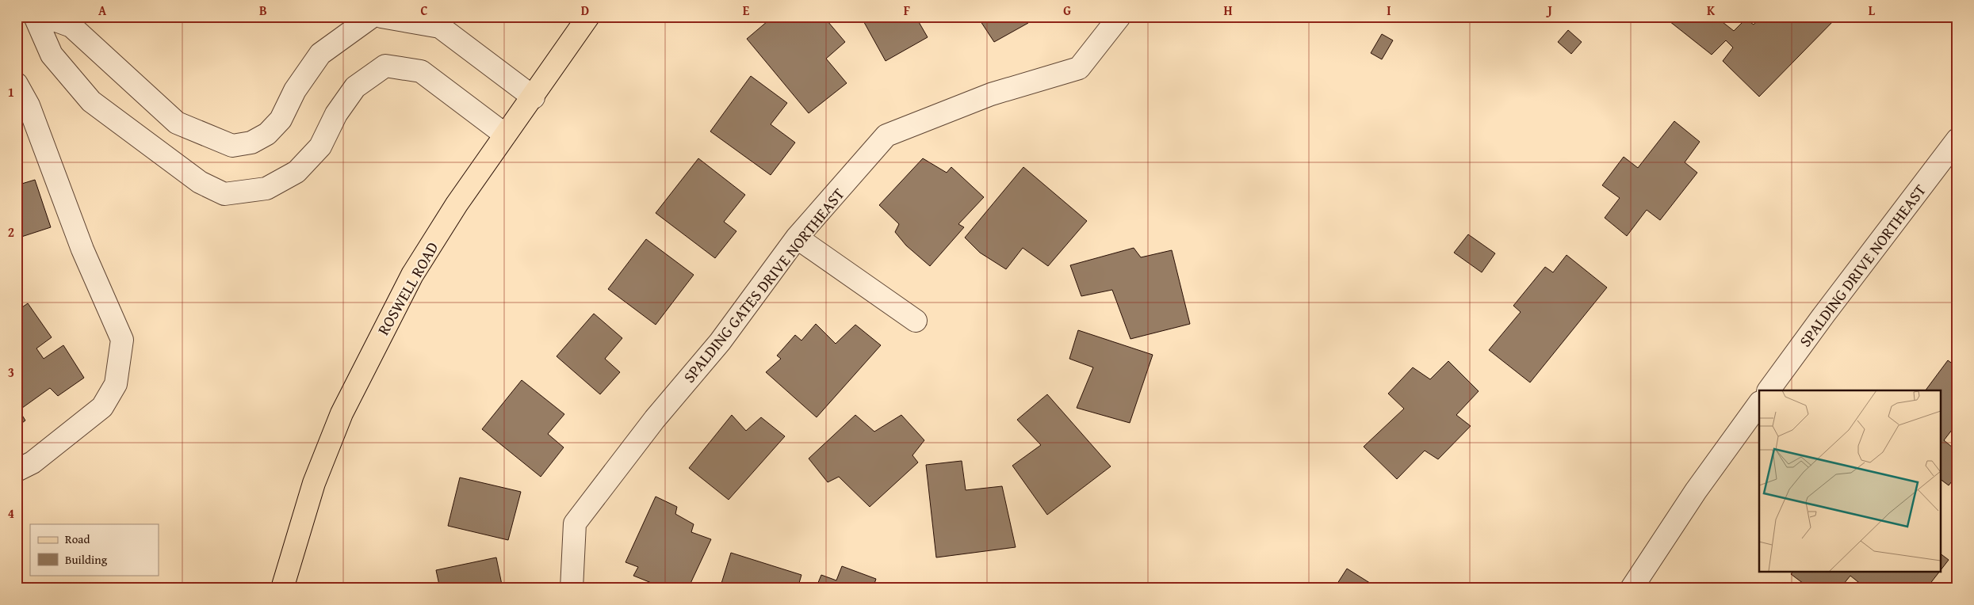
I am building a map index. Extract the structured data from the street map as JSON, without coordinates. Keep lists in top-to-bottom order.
{
  "streets": {
    "main road": ["ROSWELL ROAD"],
    "street": ["SPALDING DRIVE NORTHEAST", "SPALDING GATES DRIVE NORTHEAST"]
  },
  "legend": ["Road", "Building"],
  "grid": {
    "columns": [
      "A",
      "B",
      "C",
      "D",
      "E",
      "F",
      "G",
      "H",
      "I",
      "J",
      "K",
      "L"
    ],
    "rows": [
      "1",
      "2",
      "3",
      "4"
    ]
  }
}
